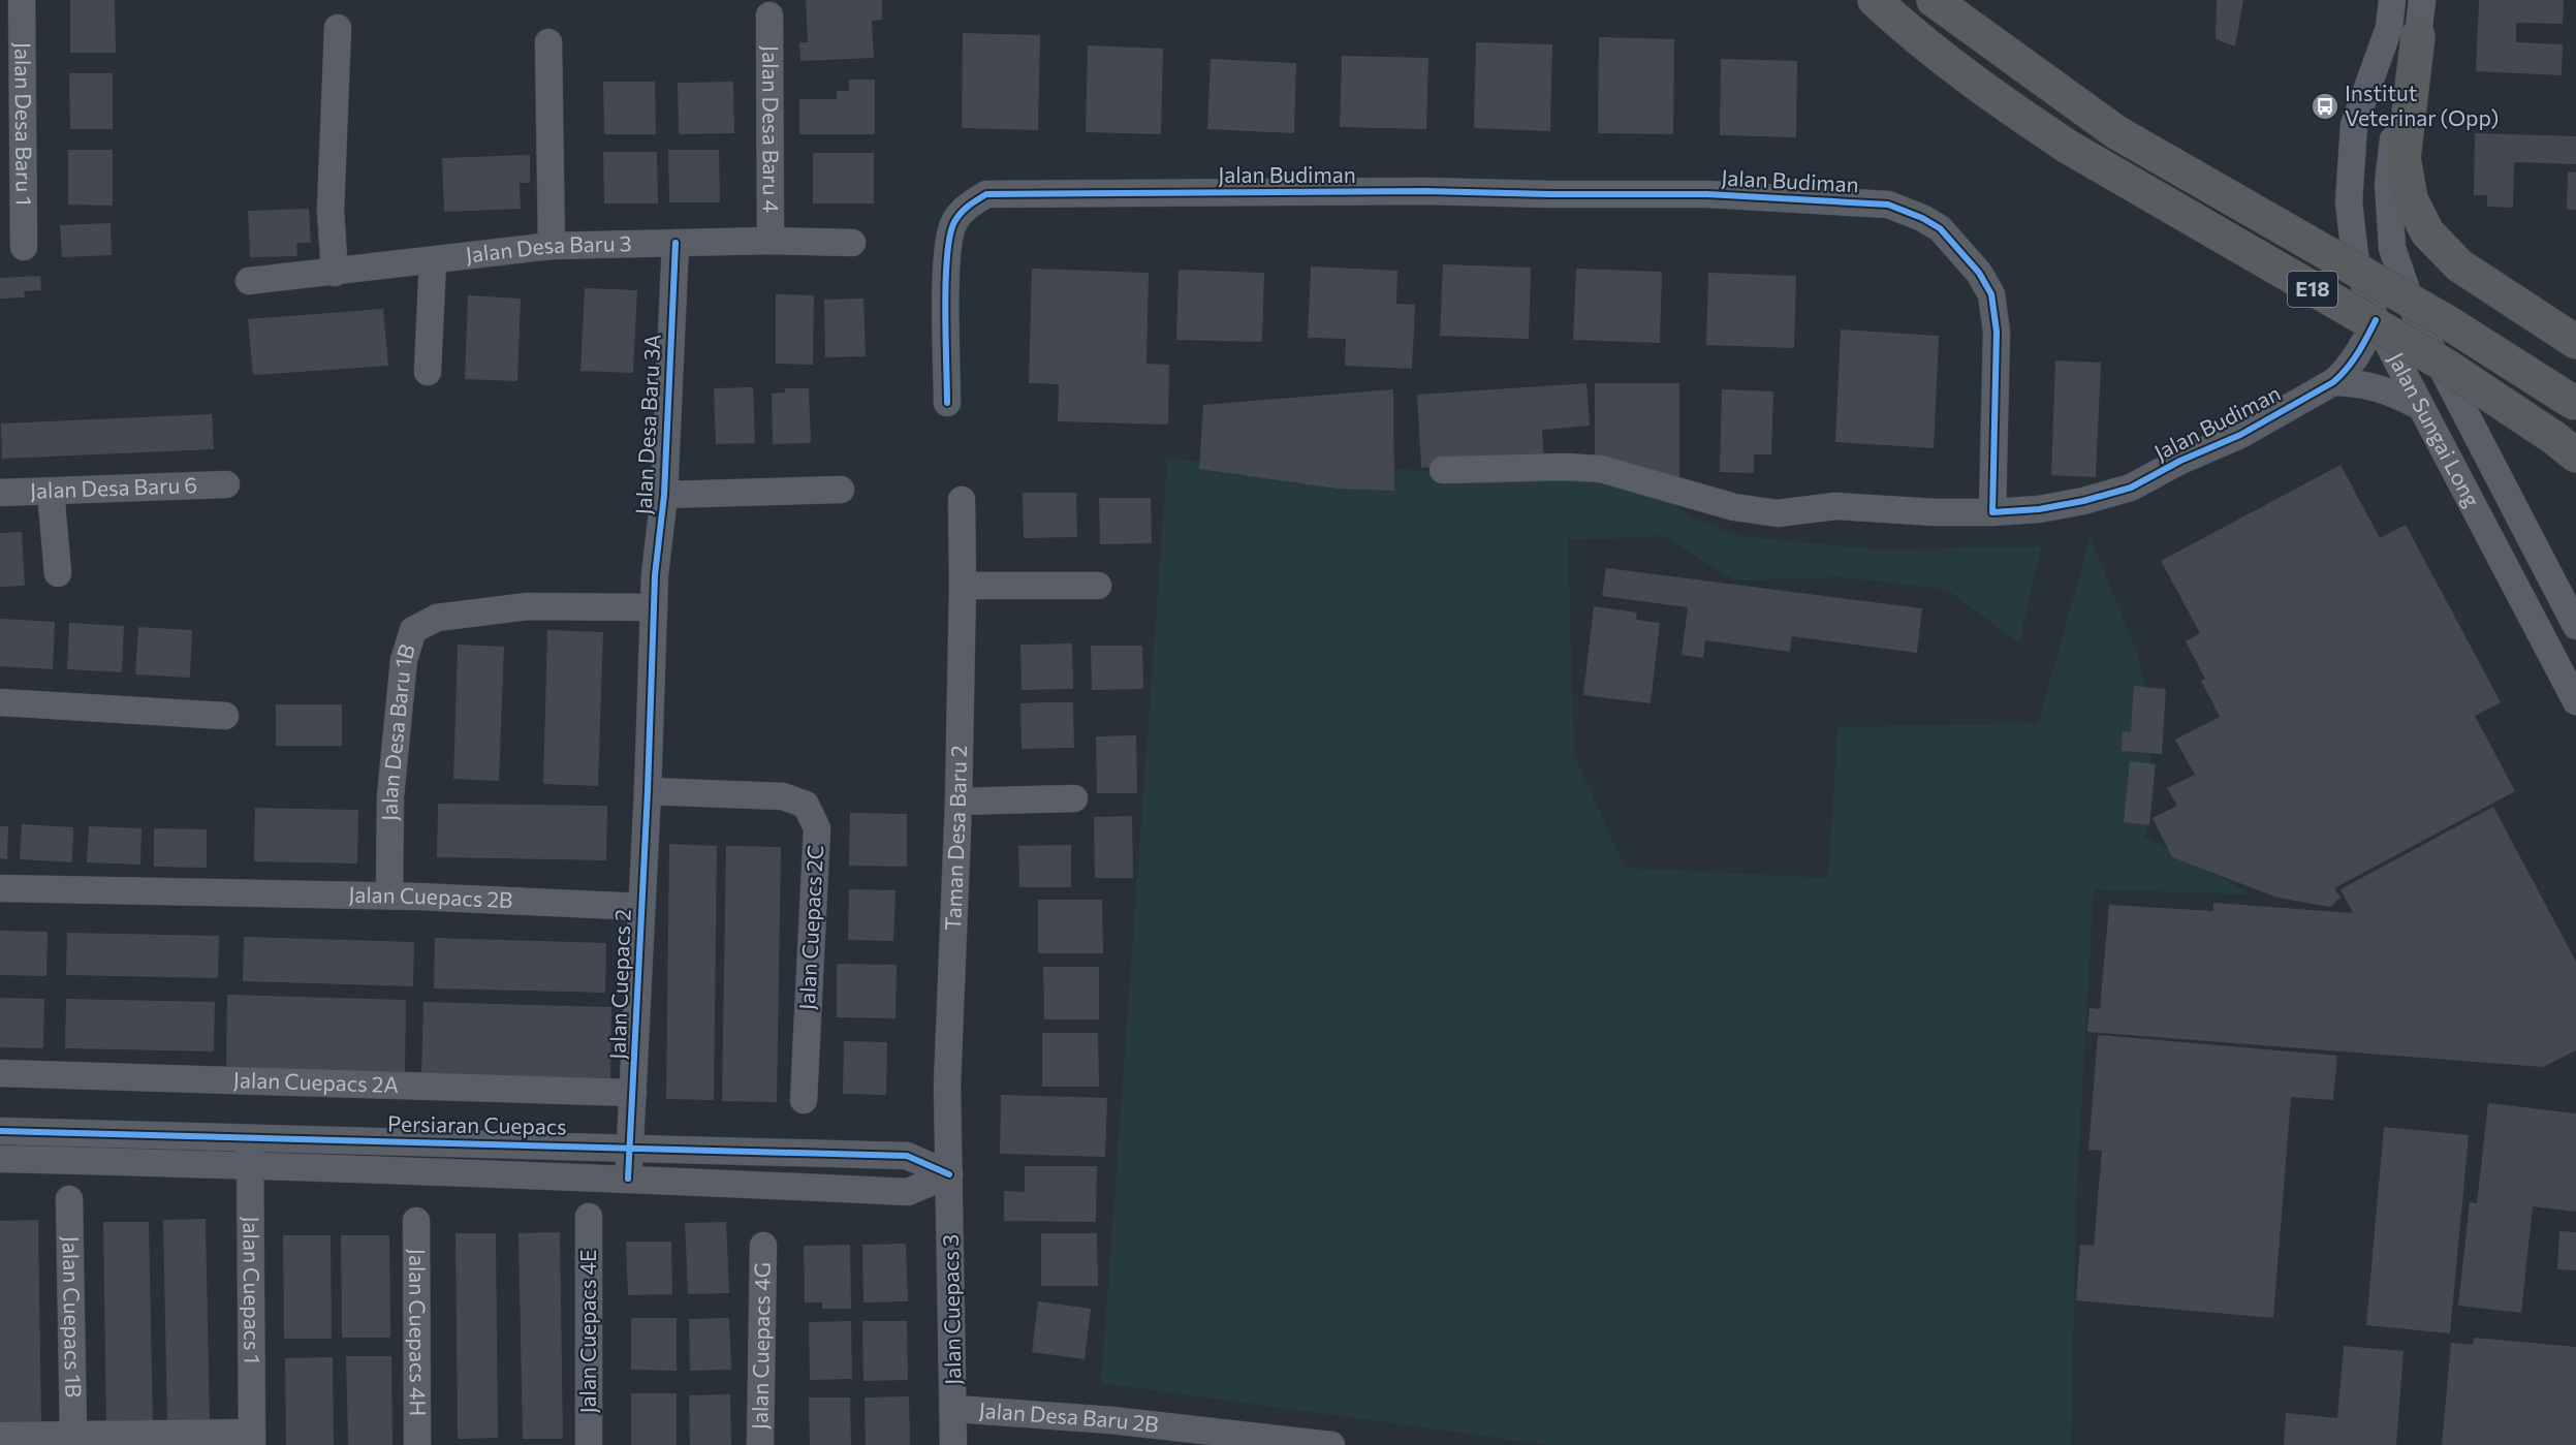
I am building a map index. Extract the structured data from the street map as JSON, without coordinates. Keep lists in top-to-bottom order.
{
  "streets": {
    "highway": ["E18"],
    "street": [
      "Jalan Desa Baru 1",
      "Jalan Desa Baru 4",
      "Jalan Budiman",
      "Jalan Desa Baru 3",
      "Jalan Desa Baru 3A",
      "Jalan Sungai Long",
      "Jalan Desa Baru 6",
      "Jalan Desa Baru 1B",
      "Taman Desa Baru 2",
      "Jalan Cuepacs 2B",
      "Jalan Cuepacs 2C",
      "Jalan Cuepacs 2",
      "Jalan Cuepacs 2A",
      "Persiaran Cuepacs",
      "Jalan Cuepacs 1",
      "Jalan Cuepacs 3",
      "Jalan Cuepacs 1B",
      "Jalan Cuepacs 4E",
      "Jalan Cuepacs 4H",
      "Jalan Cuepacs 4G",
      "Jalan Desa Baru 2B"
    ]
  },
  "crossings": [
    ["Jalan Desa Baru 4", "Jalan Desa Baru 3"],
    ["Jalan Desa Baru 3", "Jalan Desa Baru 3A"],
    ["Jalan Desa Baru 3A", "Jalan Desa Baru 1B"],
    ["Jalan Desa Baru 3A", "Jalan Cuepacs 2C"],
    ["Jalan Desa Baru 3A", "Jalan Cuepacs 2"],
    ["Jalan Desa Baru 1B", "Jalan Cuepacs 2B"],
    ["Taman Desa Baru 2", "Persiaran Cuepacs"],
    ["Taman Desa Baru 2", "Jalan Cuepacs 3"],
    ["Jalan Cuepacs 2B", "Jalan Cuepacs 2"],
    ["Jalan Cuepacs 2C", "Jalan Cuepacs 2"],
    ["Jalan Cuepacs 2", "Jalan Cuepacs 2A"],
    ["Jalan Cuepacs 2", "Persiaran Cuepacs"],
    ["Persiaran Cuepacs", "Jalan Cuepacs 1"],
    ["Persiaran Cuepacs", "Jalan Cuepacs 3"],
    ["Jalan Cuepacs 3", "Jalan Desa Baru 2B"]
  ],
  "places": {
    "bus stop": ["Institut Veterinar (Opp)"]
  }
}
